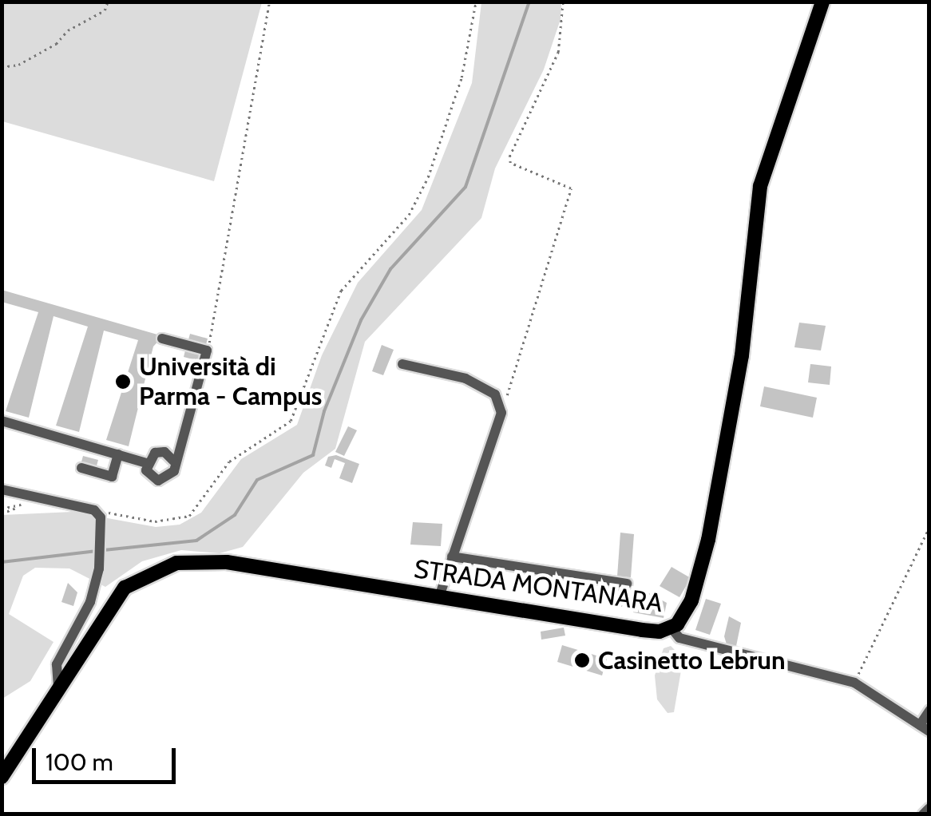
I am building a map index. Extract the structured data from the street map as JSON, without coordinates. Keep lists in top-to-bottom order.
{
  "streets": {
    "main road": ["STRADA MONTANARA"]
  },
  "places": ["Università di Parma - Campus", "Casinetto Lebrun"],
  "scale_bar": "100 m"
}
